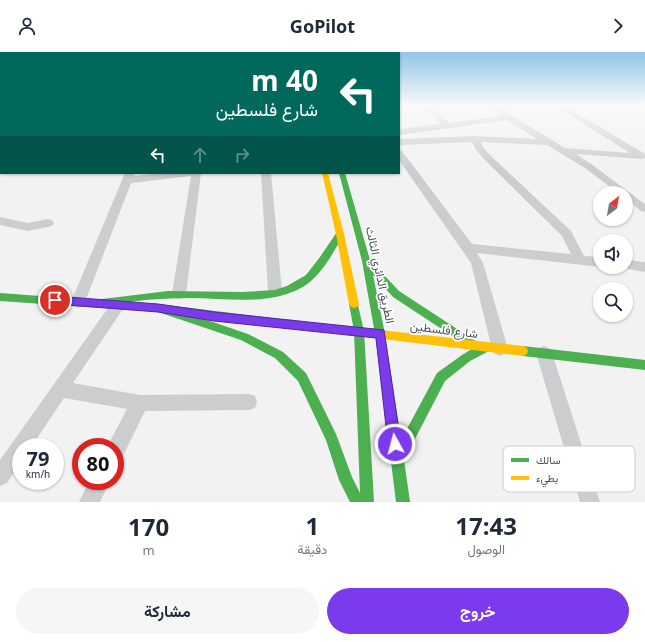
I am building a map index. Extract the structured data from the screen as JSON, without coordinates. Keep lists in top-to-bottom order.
{
  "streets": {
    "main road": ["الطريق الدائري الثالث", "شارع فلسطين"]
  },
  "crossings": [
    ["الطريق الدائري الثالث", "شارع فلسطين"]
  ],
  "legend": ["سالك", "بطيء"],
  "north": "top right",
  "page": {
    "header": "GoPilot",
    "turn": ["40 m", "شارع فلسطين"],
    "speed": "79 km/h",
    "limit": "80",
    "eta": [
      "17:43",
      "الوصول",
      "1",
      "دقيقة",
      "170",
      "m"
    ],
    "buttons": ["خروج", "مشاركة"]
  }
}
